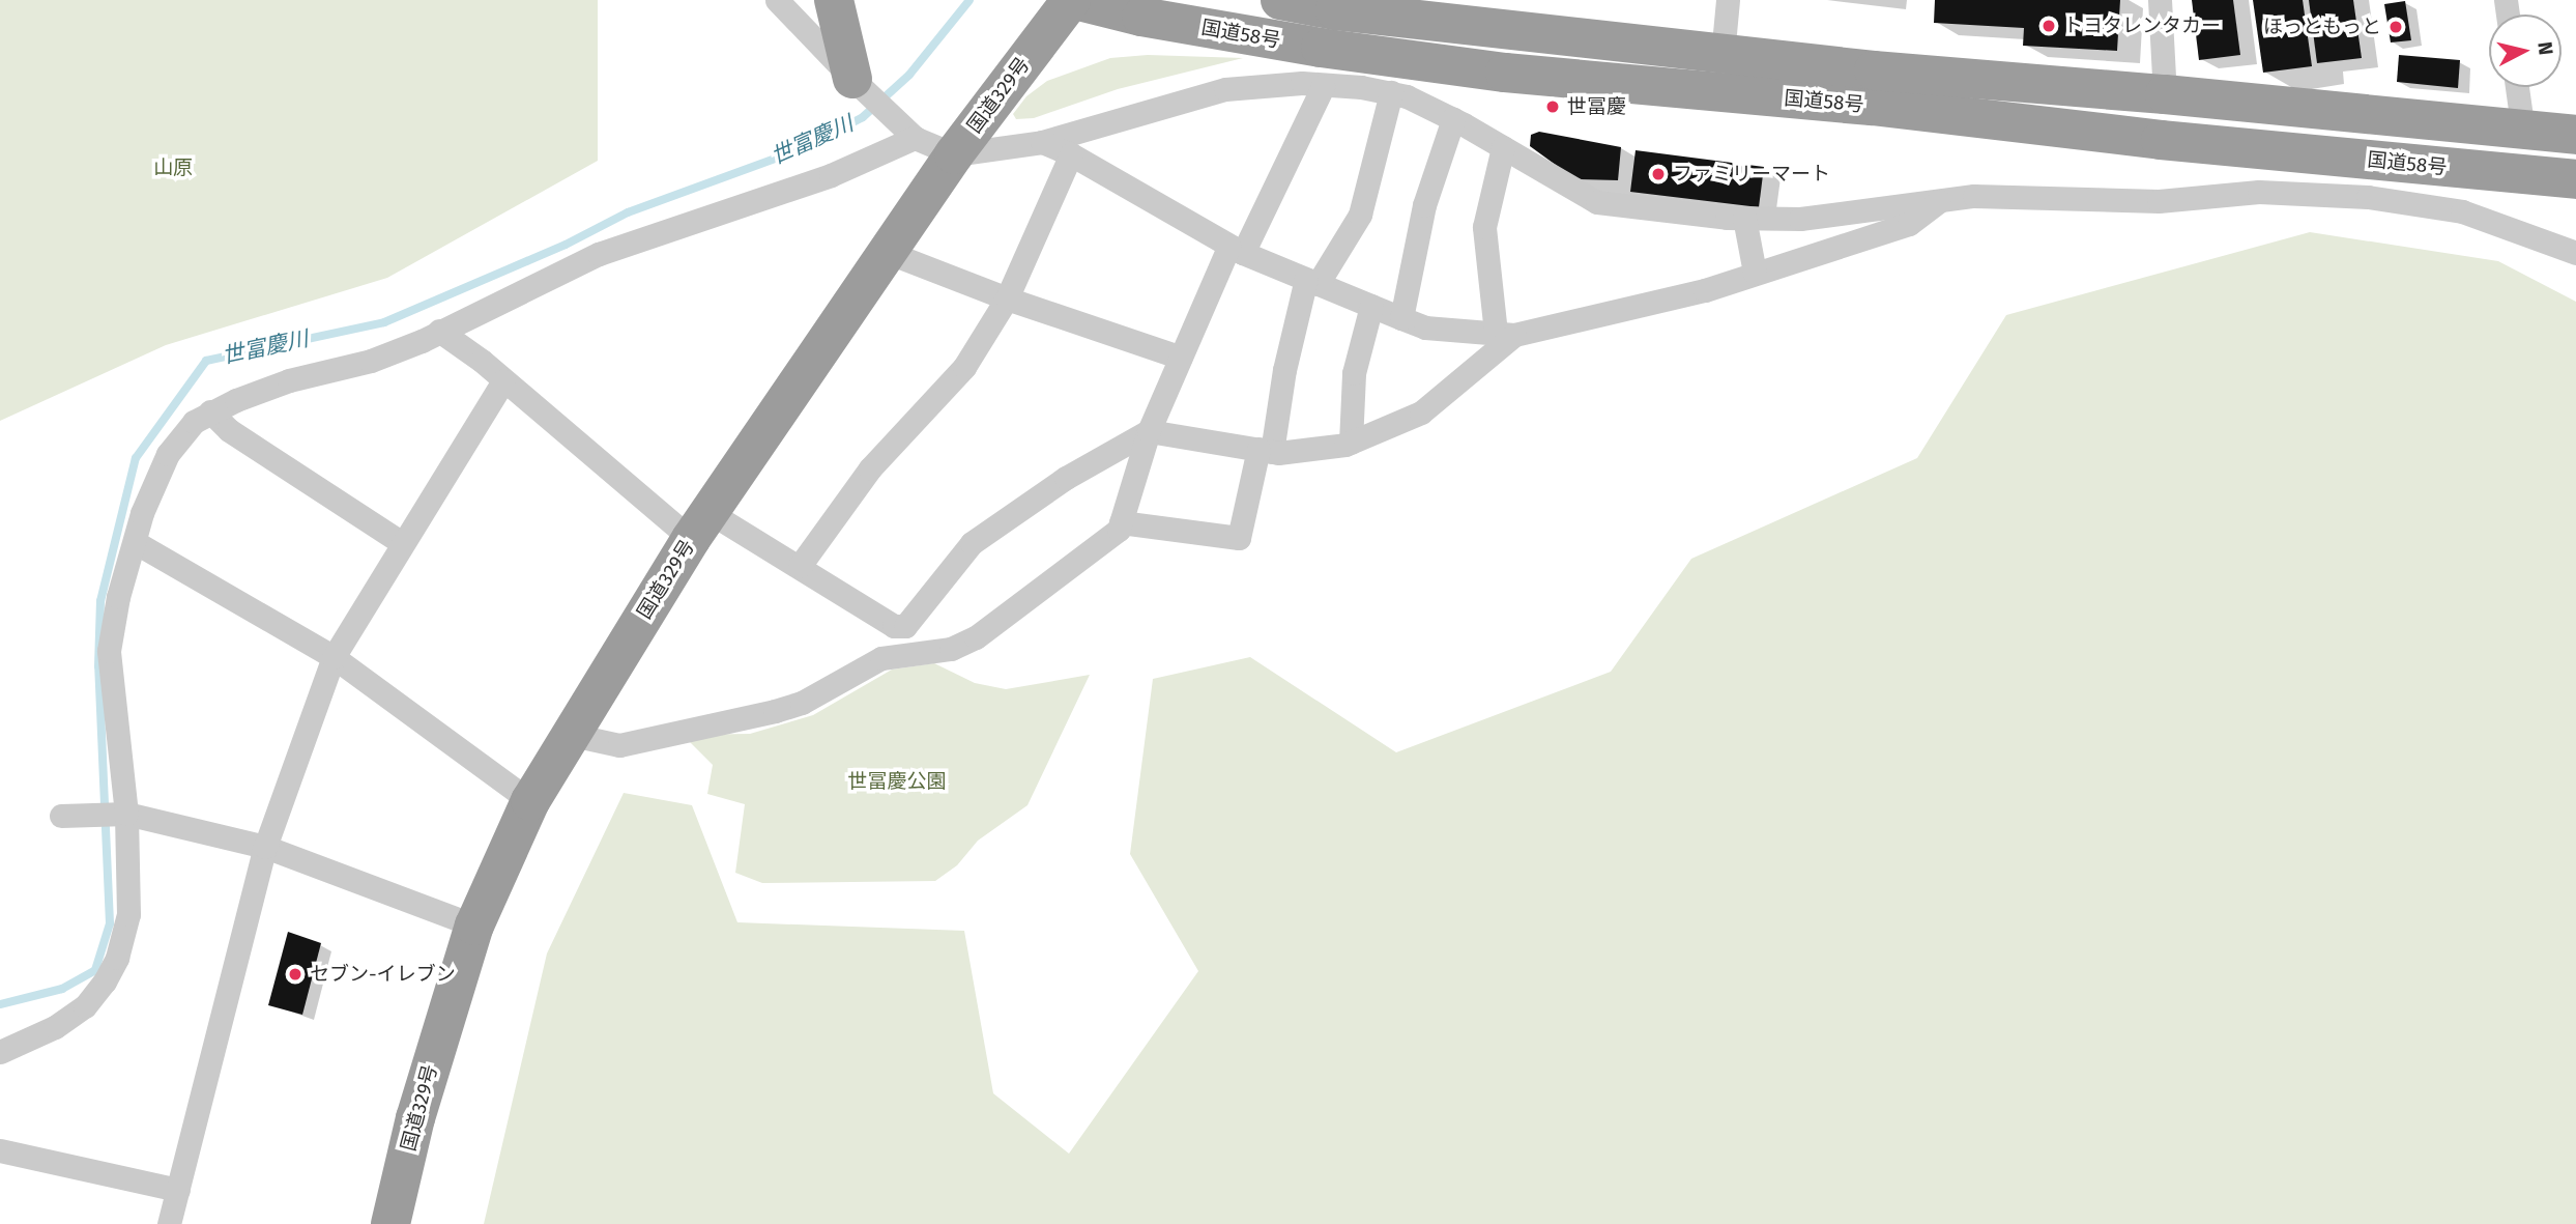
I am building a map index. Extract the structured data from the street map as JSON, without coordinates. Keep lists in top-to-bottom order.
{
  "streets": {
    "highway": ["国道58号", "国道329号"]
  },
  "crossings": [
    ["国道58号", "国道329号"]
  ],
  "water": ["世富慶川"],
  "parks": ["山原", "世冨慶公園"],
  "places": [
    "トヨタレンタカー",
    "ほっともっと",
    "世冨慶",
    "ファミリーマート",
    "セブン-イレブン"
  ],
  "north": "right"
}
